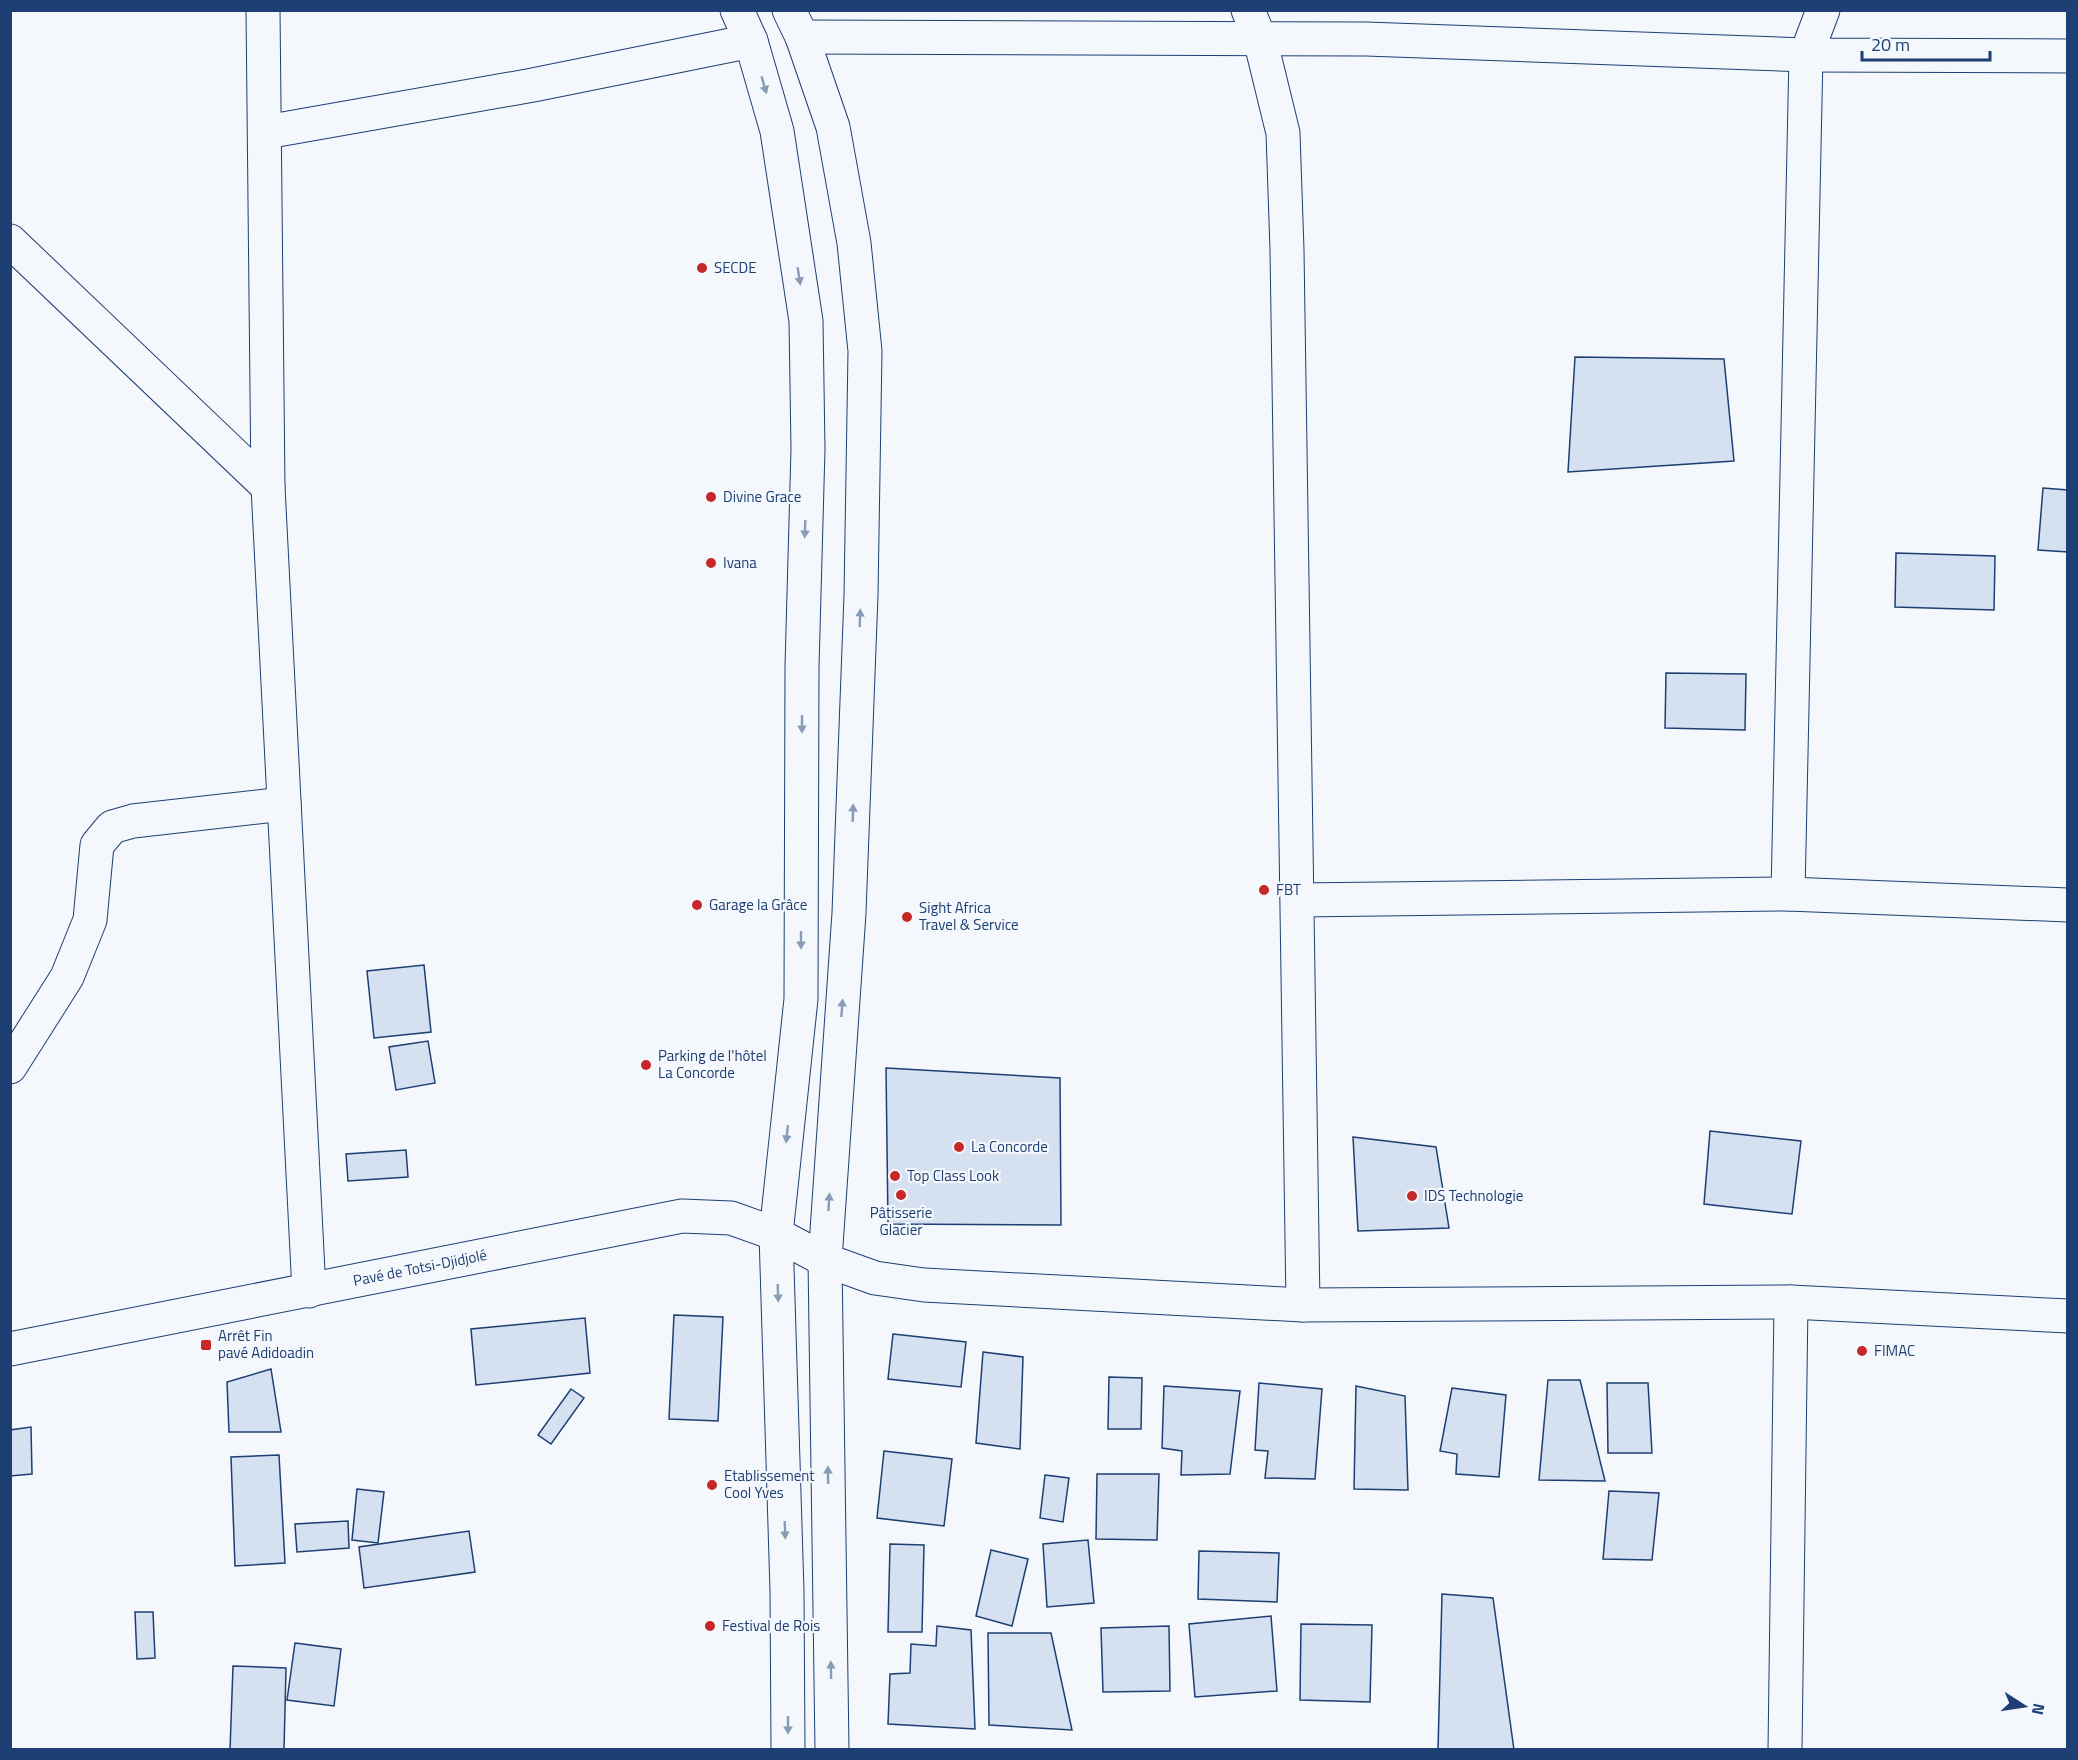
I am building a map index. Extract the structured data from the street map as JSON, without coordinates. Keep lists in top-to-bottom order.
{
  "streets": {
    "street": ["Pavé de Totsi-Djidjolé"]
  },
  "places": {
    "other": [
      "SECDE",
      "Divine Grace",
      "Ivana",
      "FBT",
      "Garage la Grâce",
      "Sight Africa Travel & Service",
      "Parking de l'hôtel La Concorde",
      "La Concorde",
      "Top Class Look",
      "Pâtisserie Glacier",
      "IDS Technologie",
      "FIMAC",
      "Etablissement Cool Yves",
      "Festival de Rois"
    ],
    "transit": ["Arrêt Fin pavé Adidoadin"]
  },
  "scale_bar": "20 m",
  "north": "right"
}
